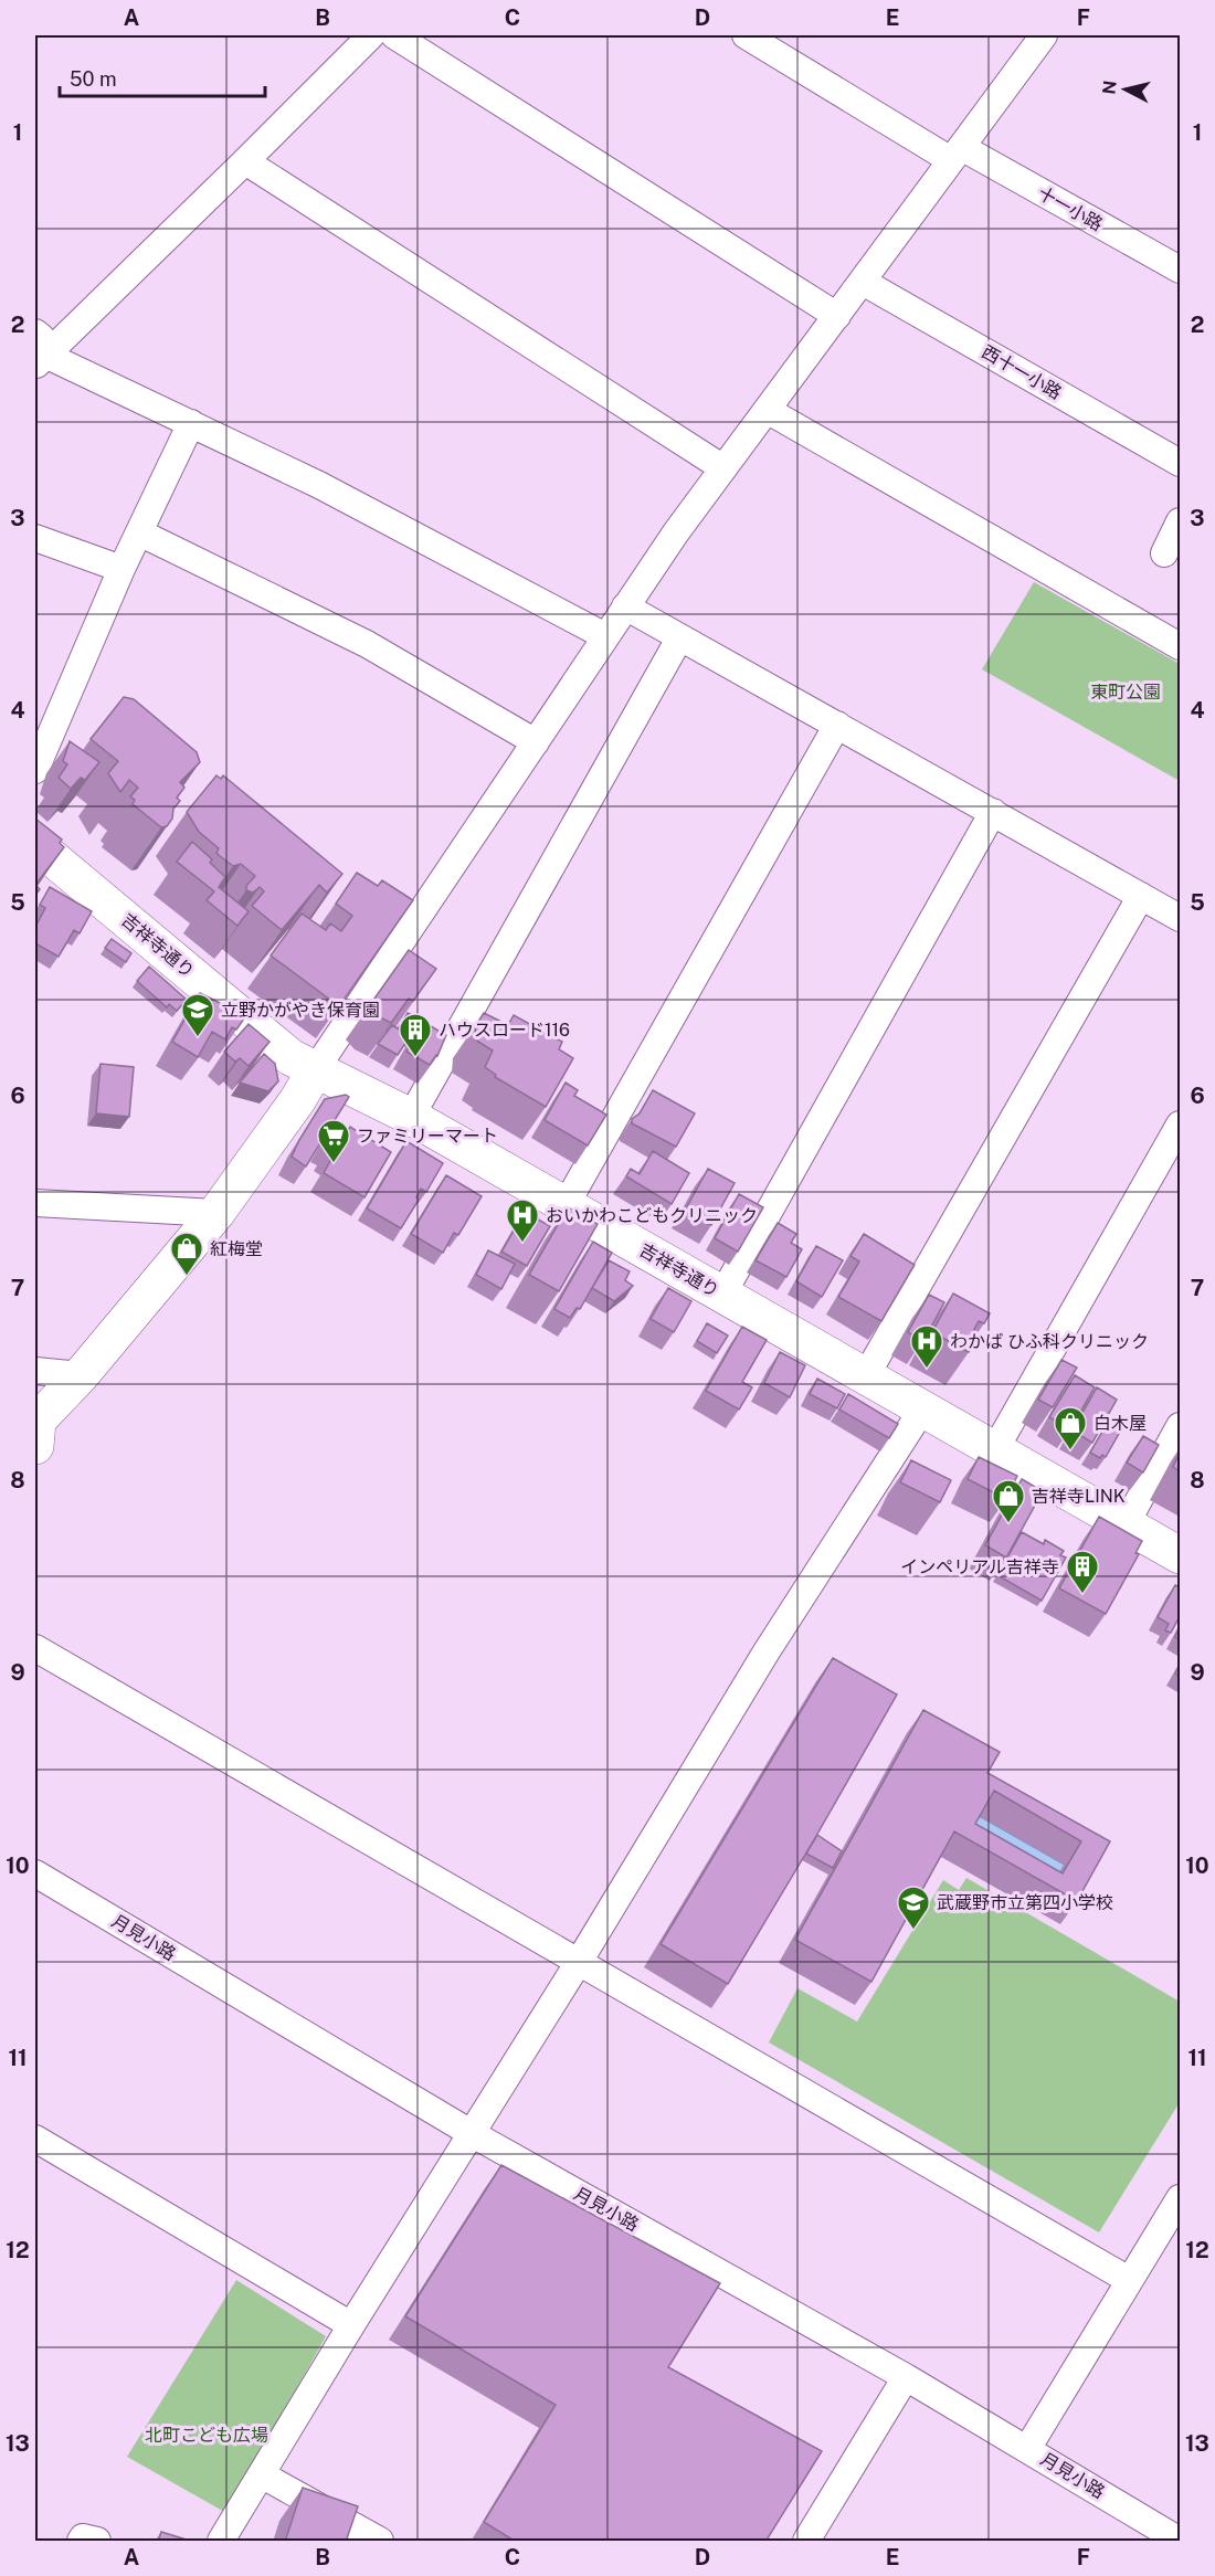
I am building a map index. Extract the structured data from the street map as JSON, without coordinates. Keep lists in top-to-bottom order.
{
  "streets": {
    "main road": ["吉祥寺通り"],
    "street": ["十一小路", "西十一小路", "月見小路"]
  },
  "parks": ["東町公園", "北町こども広場"],
  "places": {
    "school or university": ["立野かがやき保育園", "武蔵野市立第四小学校"],
    "building": ["ハウスロード116", "インペリアル吉祥寺"],
    "supermarket": ["ファミリーマート"],
    "hospital": ["おいかわこどもクリニック", "わかば ひふ科クリニック"],
    "shop": ["紅梅堂", "白木屋", "吉祥寺LINK"]
  },
  "scale_bar": "50 m",
  "north": "left",
  "grid": {
    "columns": [
      "A",
      "B",
      "C",
      "D",
      "E",
      "F"
    ],
    "rows": [
      "1",
      "2",
      "3",
      "4",
      "5",
      "6",
      "7",
      "8",
      "9",
      "10",
      "11",
      "12",
      "13"
    ]
  }
}
